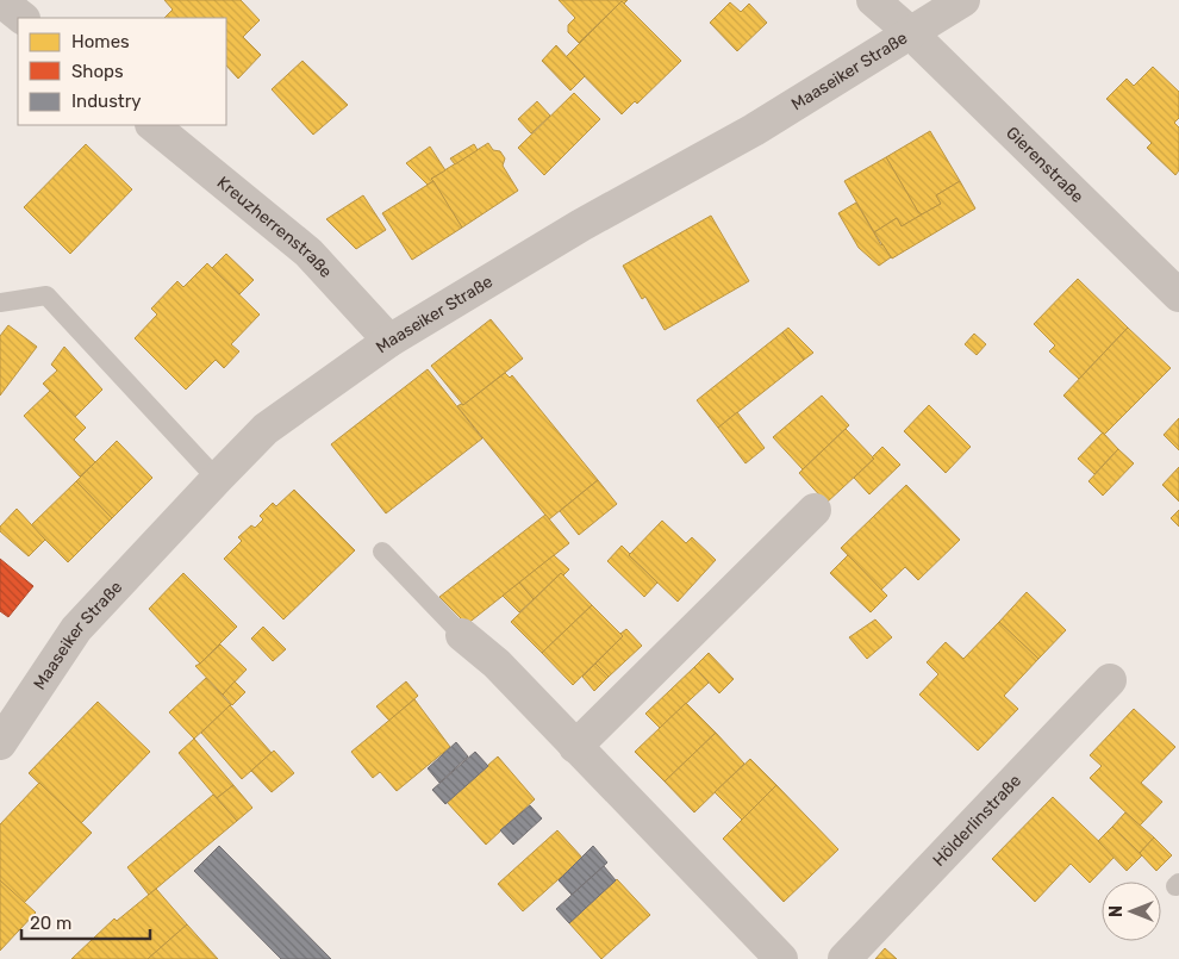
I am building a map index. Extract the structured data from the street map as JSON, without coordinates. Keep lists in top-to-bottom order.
{
  "streets": {
    "street": [
      "Maaseiker Straße",
      "Gierenstraße",
      "Kreuzherrenstraße",
      "Hölderlinstraße"
    ]
  },
  "crossings": [
    ["Maaseiker Straße", "Gierenstraße"],
    ["Maaseiker Straße", "Kreuzherrenstraße"]
  ],
  "legend": ["Homes", "Shops", "Industry"],
  "scale_bar": "20 m",
  "north": "left"
}
